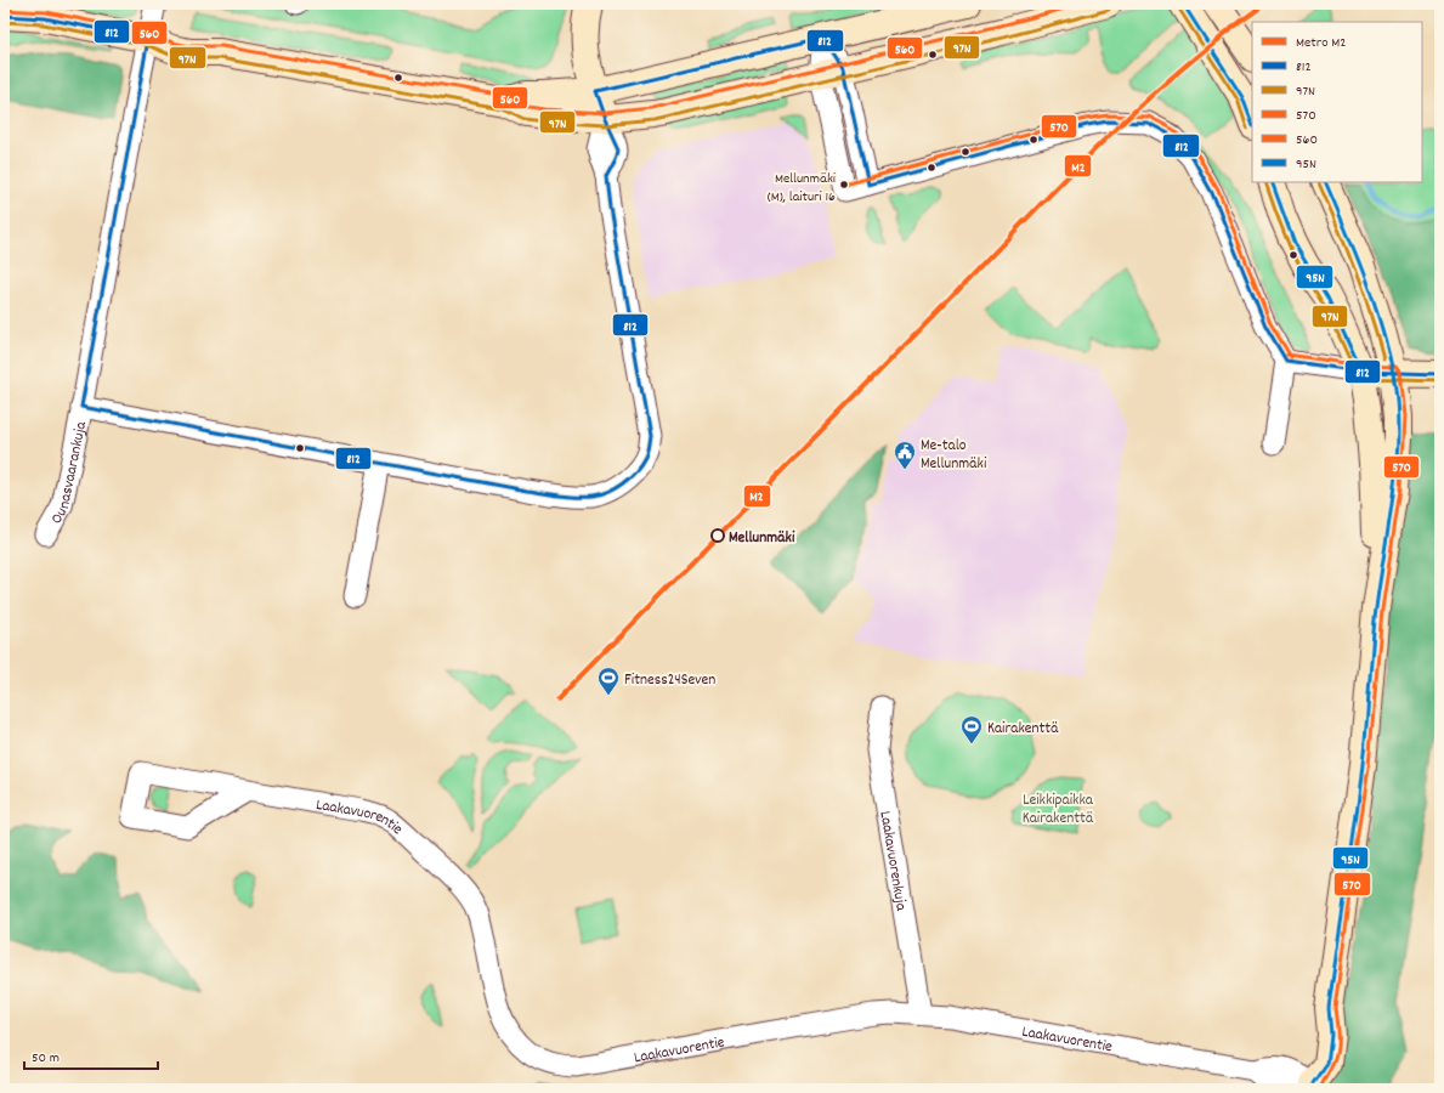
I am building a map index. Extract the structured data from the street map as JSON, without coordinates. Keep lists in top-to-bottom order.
{
  "streets": {
    "street": ["Ounasvaarankuja", "Laakavuorentie", "Laakavuorenkuja"]
  },
  "crossings": [
    ["Laakavuorentie", "Laakavuorenkuja"]
  ],
  "parks": ["Leikkipaikka Kairakenttä"],
  "places": {
    "other": ["Mellunmäki (M), laituri 16", "Mellunmäki"],
    "public building": ["Me-talo Mellunmäki"],
    "sports": ["Fitness24Seven", "Kairakenttä"]
  },
  "lines": [
    "metro line M2",
    "transit line 560",
    "transit line 95N",
    "transit line 97N",
    "transit line 812",
    "transit line 570"
  ],
  "legend": [
    "Metro M2",
    "812",
    "97N",
    "570",
    "560",
    "95N"
  ],
  "scale_bar": "50 m"
}
